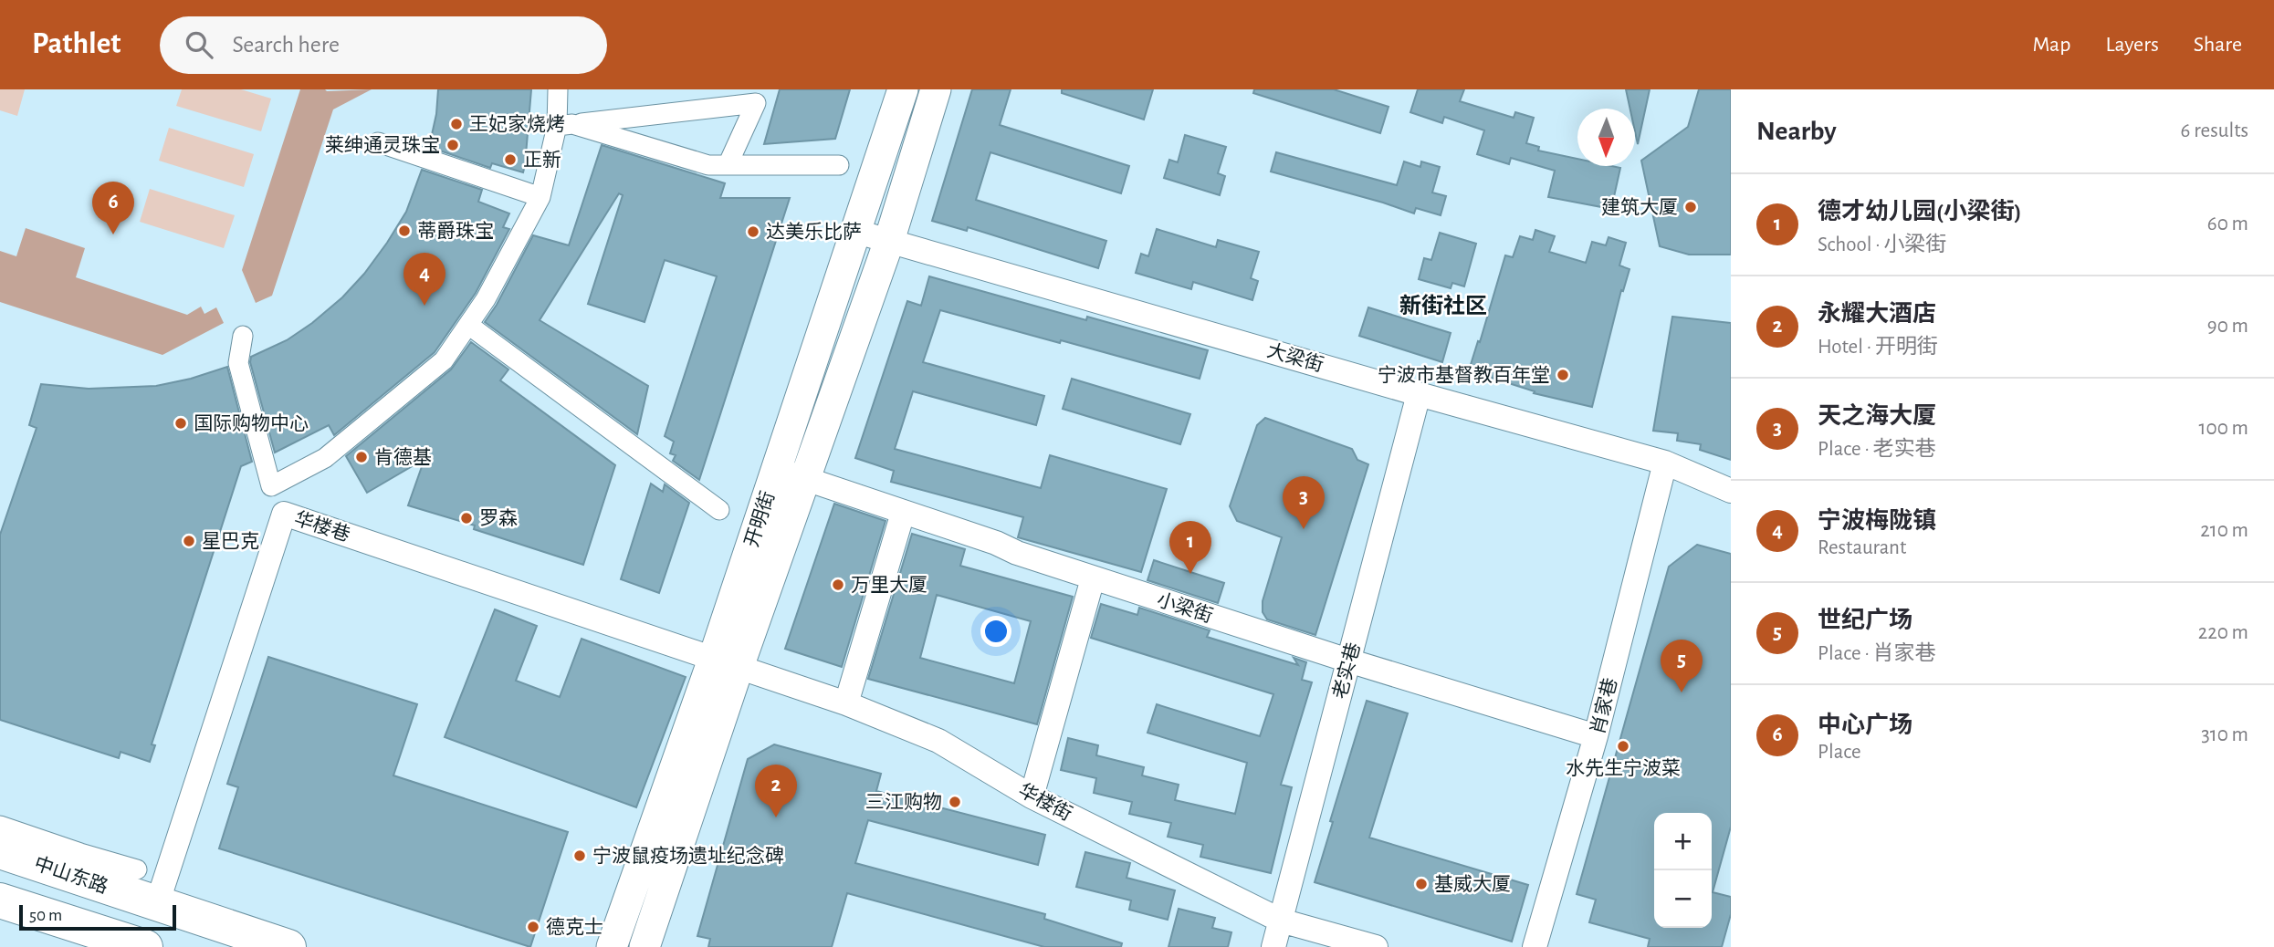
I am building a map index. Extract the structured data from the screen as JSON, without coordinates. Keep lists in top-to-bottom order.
{
  "streets": {
    "main road": ["中山东路"],
    "street": [
      "大梁街",
      "开明街",
      "华楼巷",
      "小梁街",
      "老实巷",
      "肖家巷",
      "华楼街"
    ]
  },
  "crossings": [
    ["大梁街", "开明街"],
    ["大梁街", "老实巷"],
    ["大梁街", "肖家巷"],
    ["开明街", "华楼巷"],
    ["开明街", "小梁街"],
    ["开明街", "华楼街"],
    ["华楼巷", "华楼街"],
    ["华楼巷", "中山东路"],
    ["小梁街", "老实巷"],
    ["小梁街", "肖家巷"],
    ["老实巷", "华楼街"]
  ],
  "districts": ["新街社区"],
  "places": [
    "王妃家烧烤",
    "莱绅通灵珠宝",
    "正新",
    "建筑大厦",
    "蒂爵珠宝",
    "达美乐比萨",
    "宁波市基督教百年堂",
    "国际购物中心",
    "肯德基",
    "罗森",
    "星巴克",
    "万里大厦",
    "水先生宁波菜",
    "三江购物",
    "宁波鼠疫场遗址纪念碑",
    "基威大厦",
    "德克士"
  ],
  "scale_bar": "50 m",
  "north": "bottom",
  "page": {
    "header": "Pathlet",
    "search": "Search here",
    "nav": ["Map", "Layers", "Share"],
    "heading": ["Nearby", "6 results"],
    "list": [
      {
        "mark": "1",
        "name": "德才幼儿园(小梁街)",
        "note": "School · 小梁街",
        "value": "60 m"
      },
      {
        "mark": "2",
        "name": "永耀大酒店",
        "note": "Hotel · 开明街",
        "value": "90 m"
      },
      {
        "mark": "3",
        "name": "天之海大厦",
        "note": "Place · 老实巷",
        "value": "100 m"
      },
      {
        "mark": "4",
        "name": "宁波梅陇镇",
        "note": "Restaurant",
        "value": "210 m"
      },
      {
        "mark": "5",
        "name": "世纪广场",
        "note": "Place · 肖家巷",
        "value": "220 m"
      },
      {
        "mark": "6",
        "name": "中心广场",
        "note": "Place",
        "value": "310 m"
      }
    ],
    "pins": [
      "6",
      "4",
      "3",
      "1",
      "5",
      "2"
    ],
    "map_buttons": ["+", "−"],
    "scale": "50 m"
  }
}
